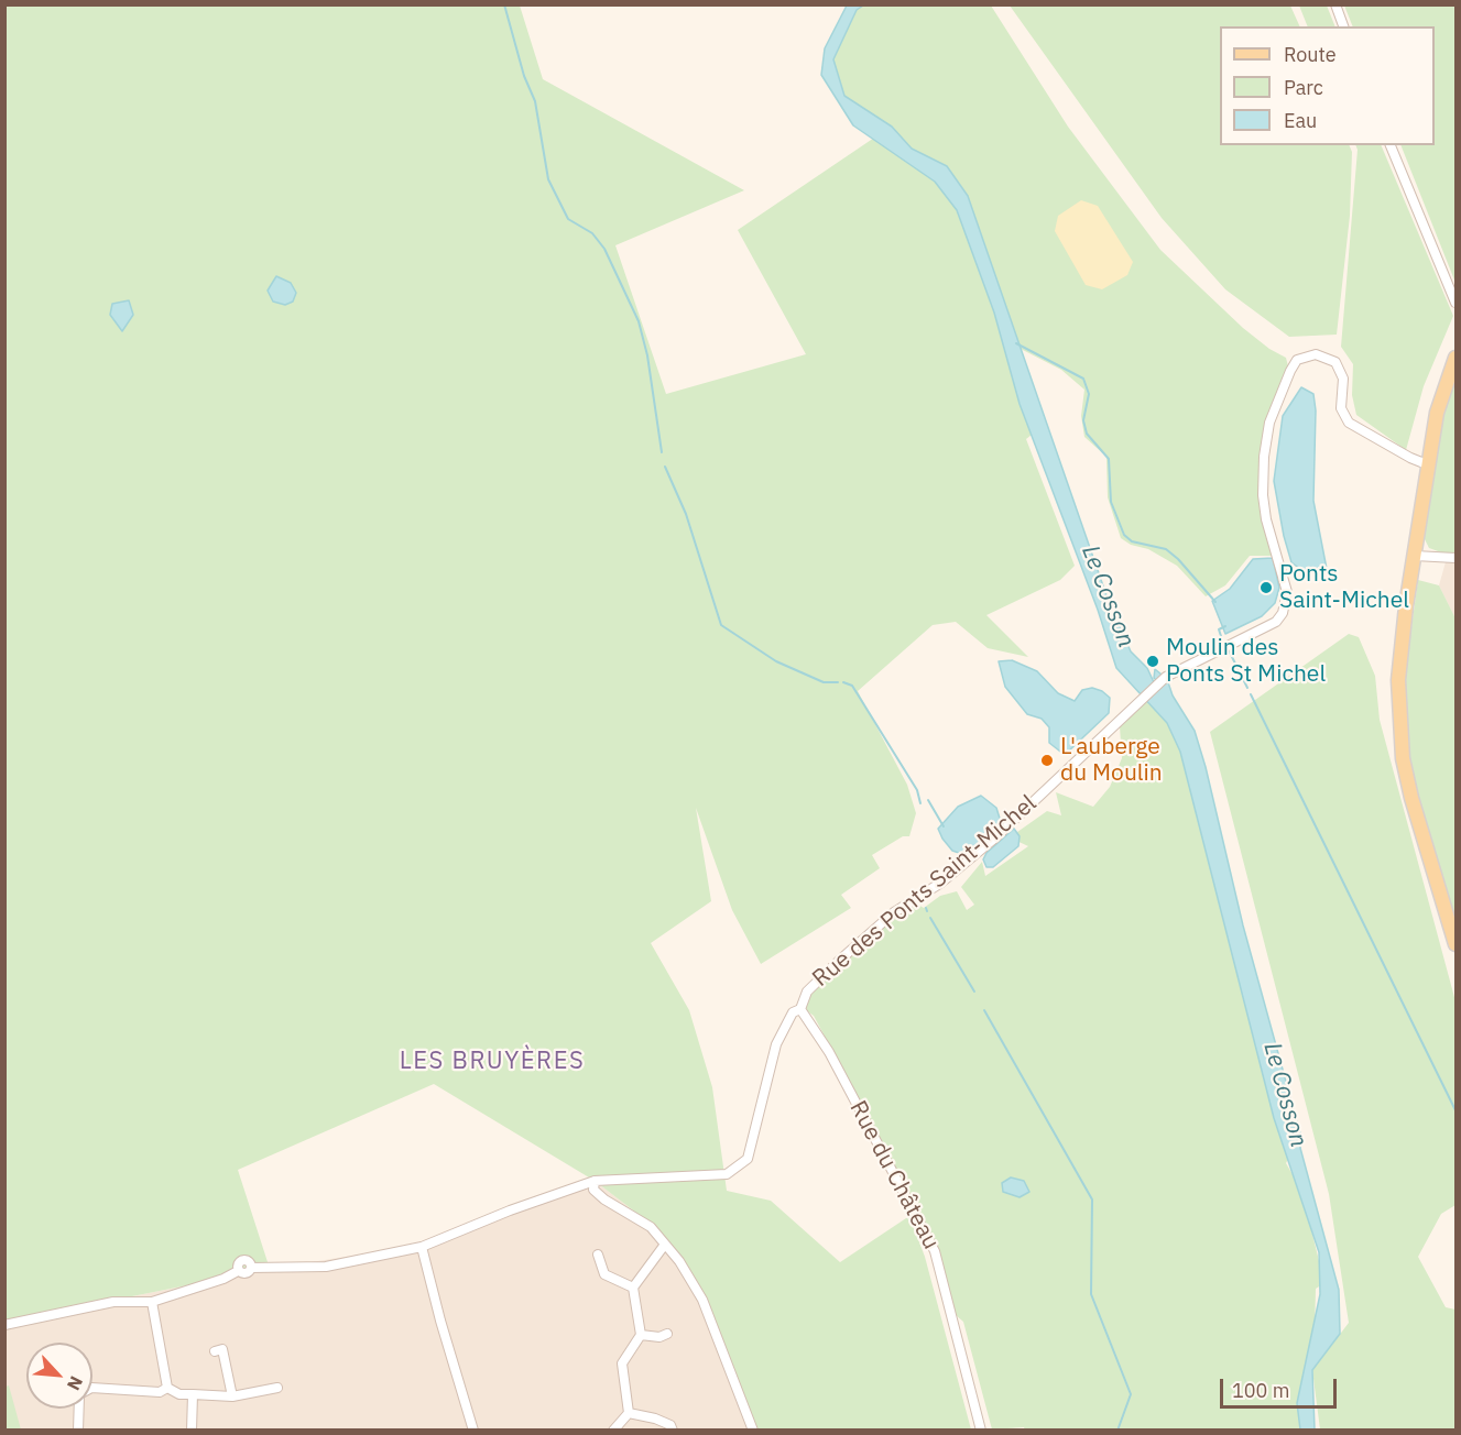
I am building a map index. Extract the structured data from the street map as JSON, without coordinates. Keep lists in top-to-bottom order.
{
  "streets": {
    "street": ["Rue des Ponts Saint-Michel", "Rue du Château"]
  },
  "crossings": [
    ["Rue des Ponts Saint-Michel", "Rue du Château"]
  ],
  "districts": ["LES BRUYÈRES"],
  "water": ["Le Cosson"],
  "places": ["Ponts Saint-Michel", "Moulin des Ponts St Michel", "L'auberge du Moulin"],
  "legend": ["Route", "Parc", "Eau"],
  "scale_bar": "100 m",
  "north": "bottom right"
}
